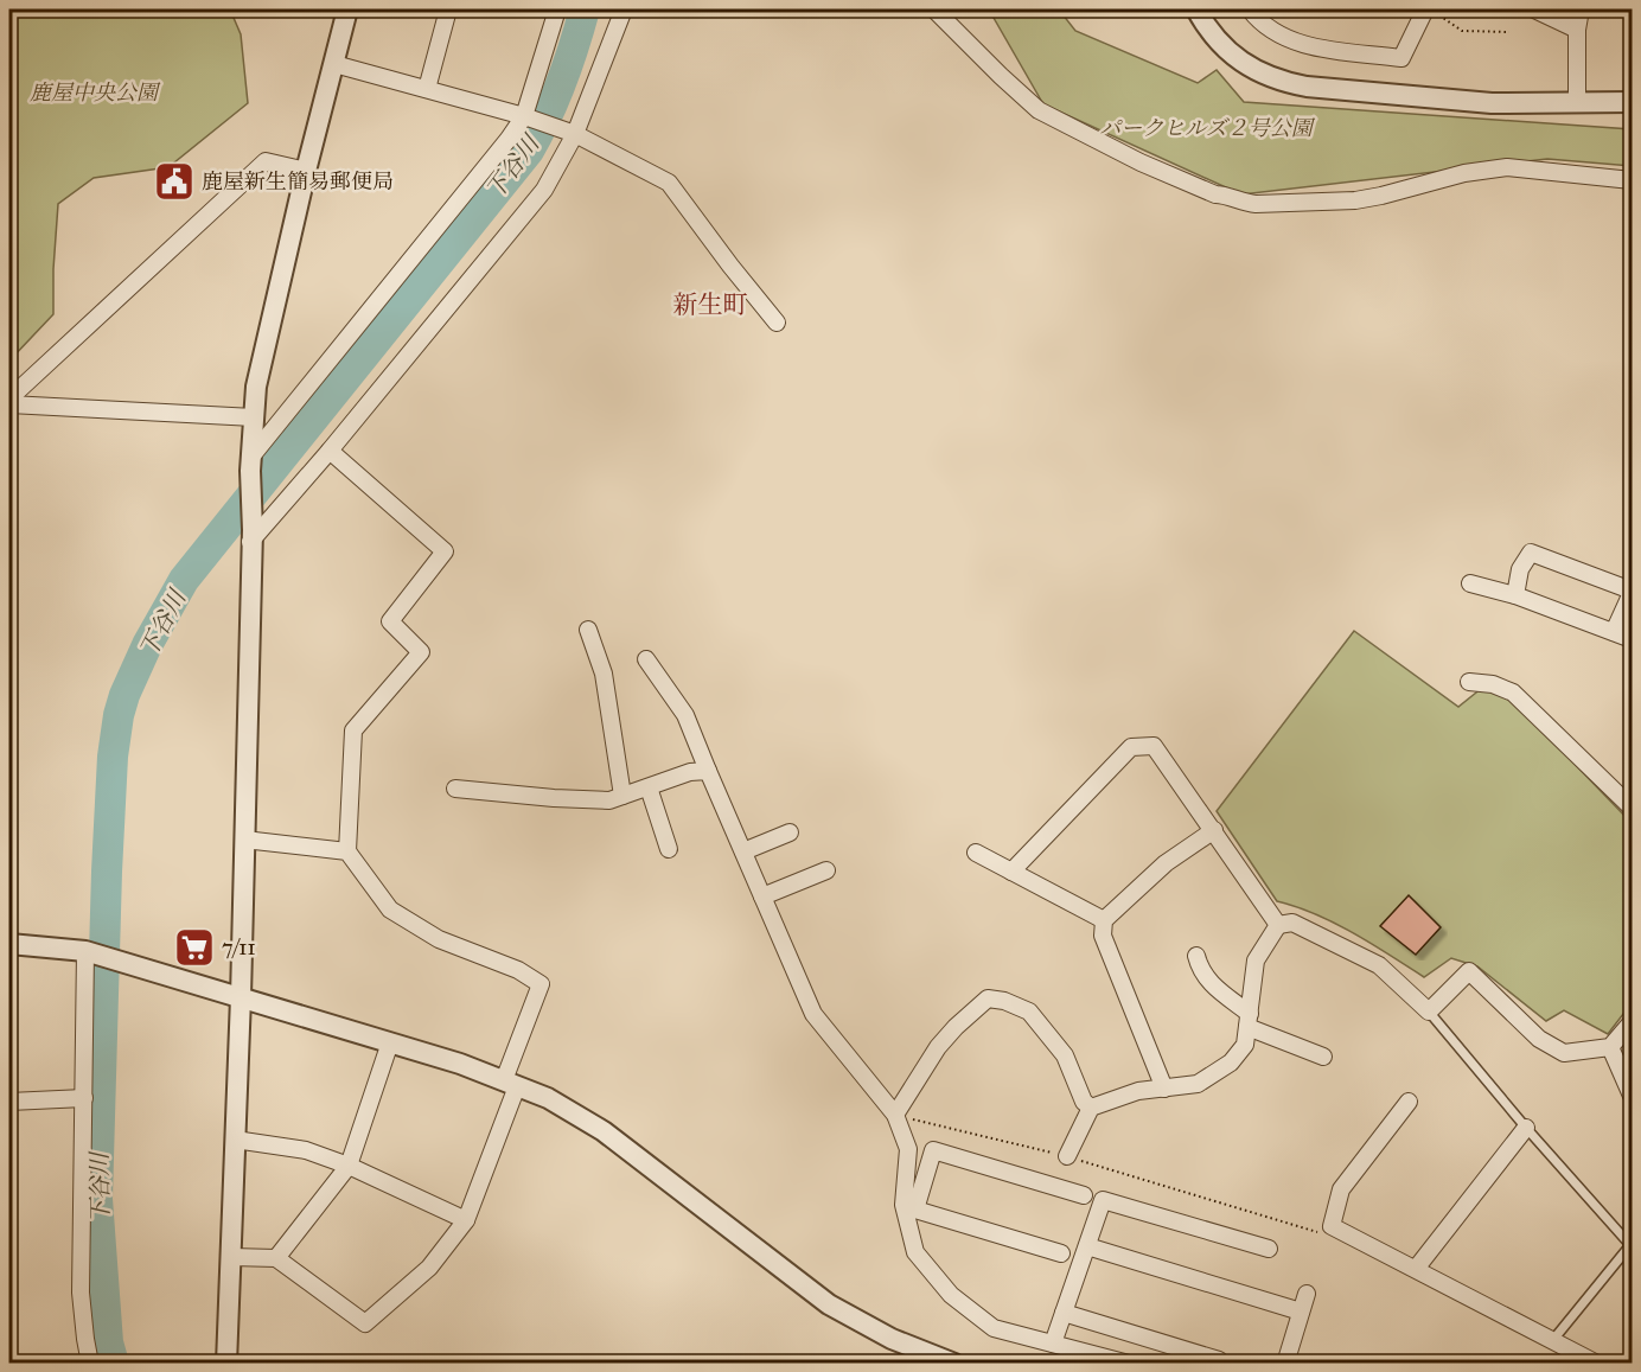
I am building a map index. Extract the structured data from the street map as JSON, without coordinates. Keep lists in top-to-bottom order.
{
  "districts": ["新生町"],
  "water": ["下谷川"],
  "parks": ["鹿屋中央公園", "パークヒルズ２号公園"],
  "places": {
    "public building": ["鹿屋新生簡易郵便局"],
    "supermarket": ["7/11"]
  }
}
